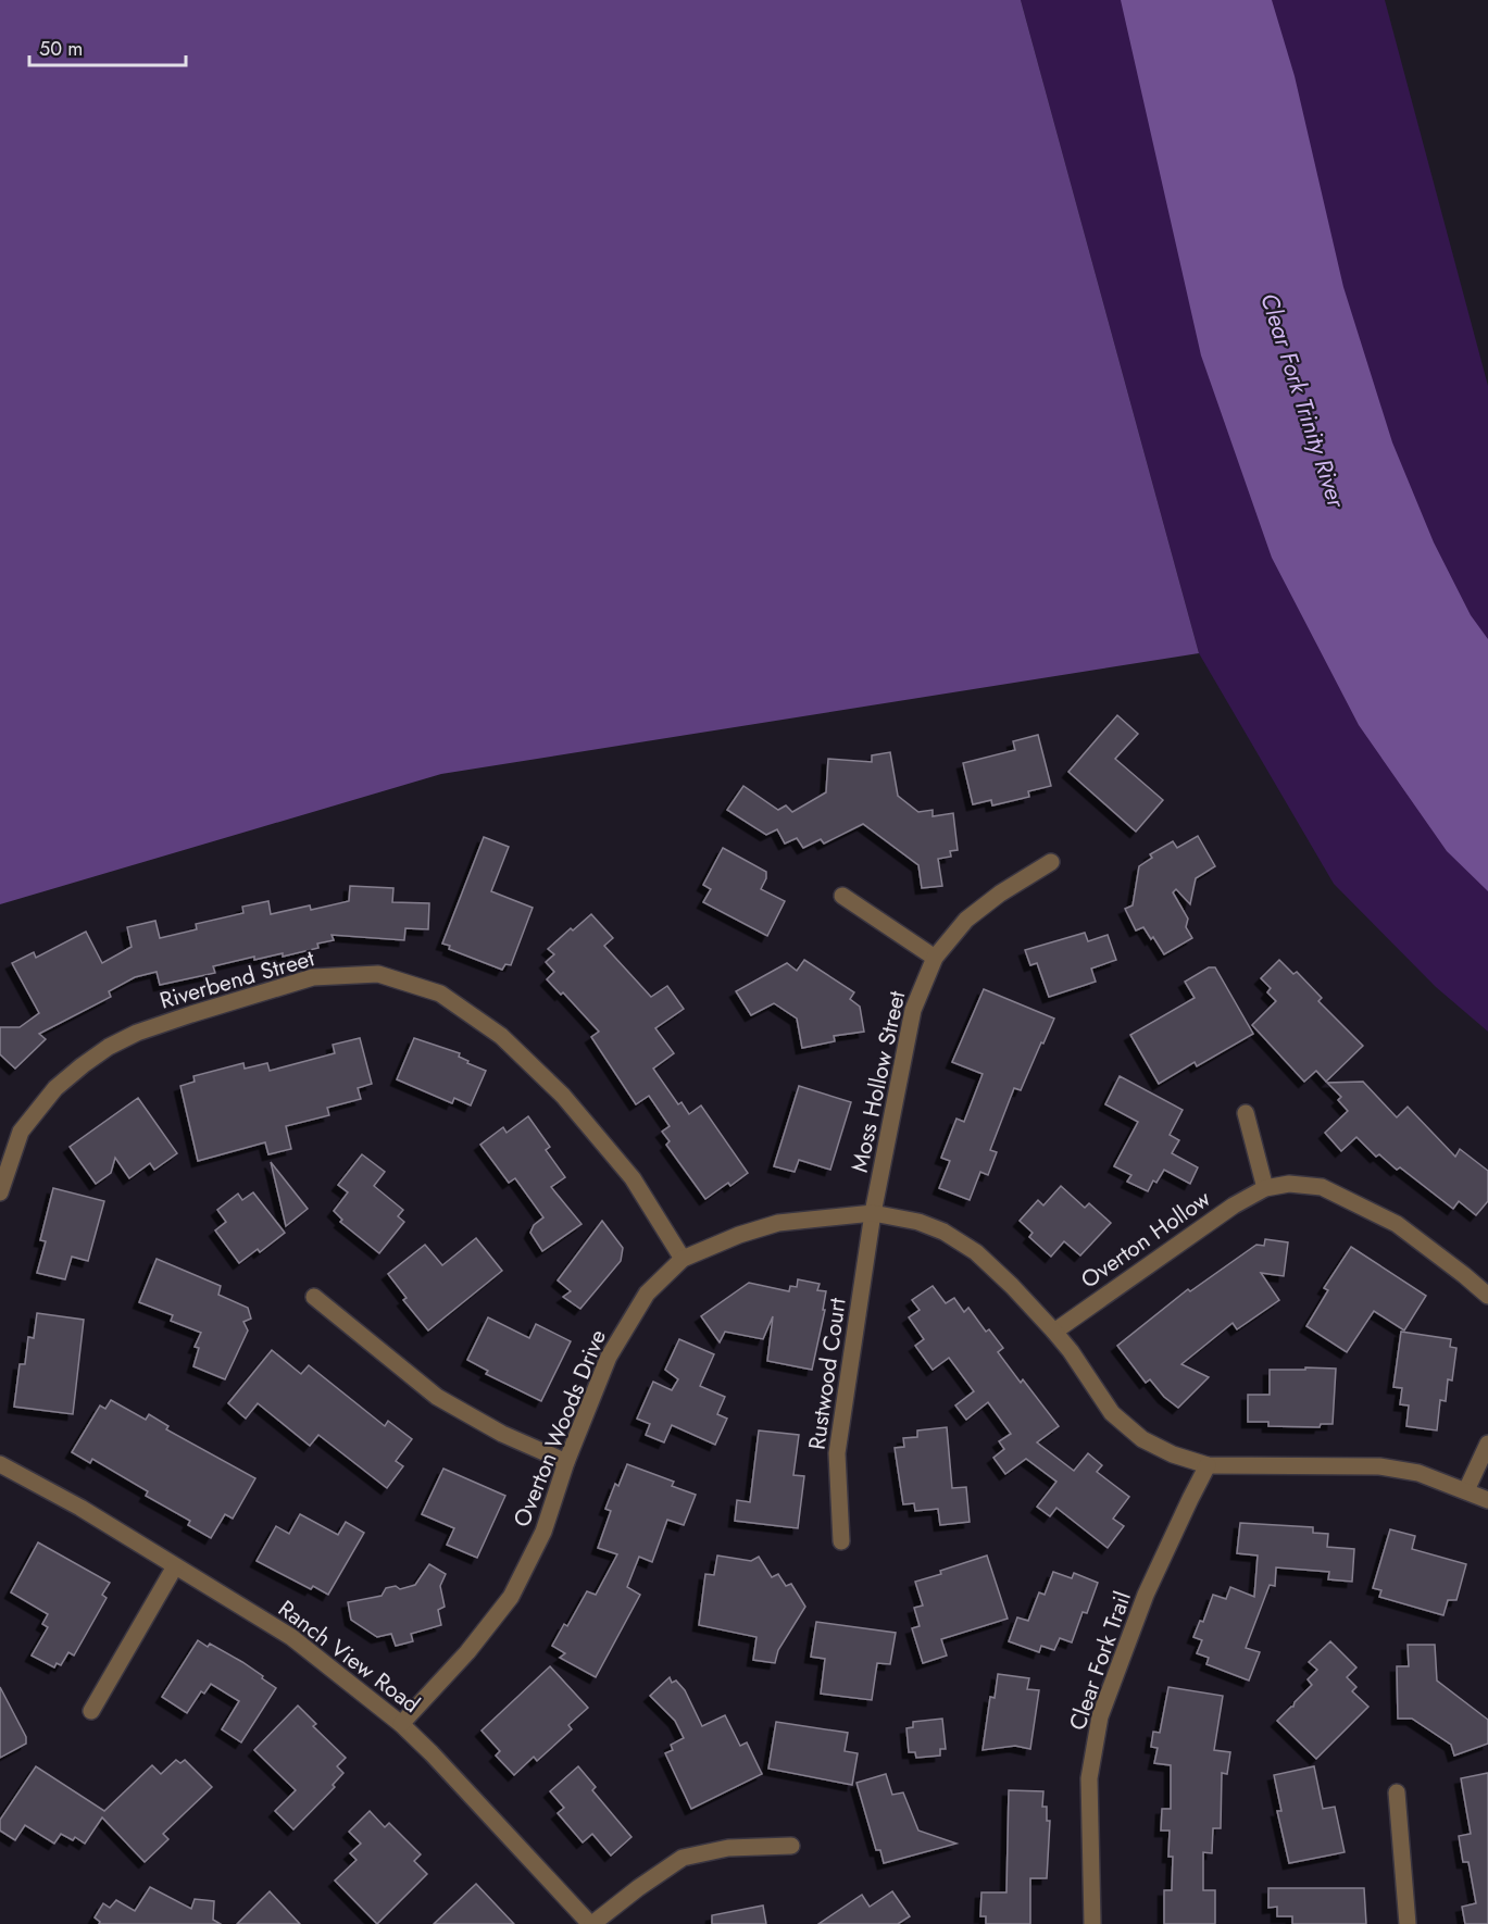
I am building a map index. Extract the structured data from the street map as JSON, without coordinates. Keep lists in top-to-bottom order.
{
  "streets": {
    "street": [
      "Riverbend Street",
      "Moss Hollow Street",
      "Overton Hollow",
      "Rustwood Court",
      "Overton Woods Drive",
      "Ranch View Road",
      "Clear Fork Trail"
    ]
  },
  "crossings": [
    ["Riverbend Street", "Overton Woods Drive"],
    ["Moss Hollow Street", "Rustwood Court"],
    ["Moss Hollow Street", "Overton Woods Drive"],
    ["Overton Hollow", "Overton Woods Drive"],
    ["Rustwood Court", "Overton Woods Drive"],
    ["Overton Woods Drive", "Ranch View Road"],
    ["Overton Woods Drive", "Clear Fork Trail"]
  ],
  "water": ["Clear Fork Trinity River"],
  "scale_bar": "50 m"
}
